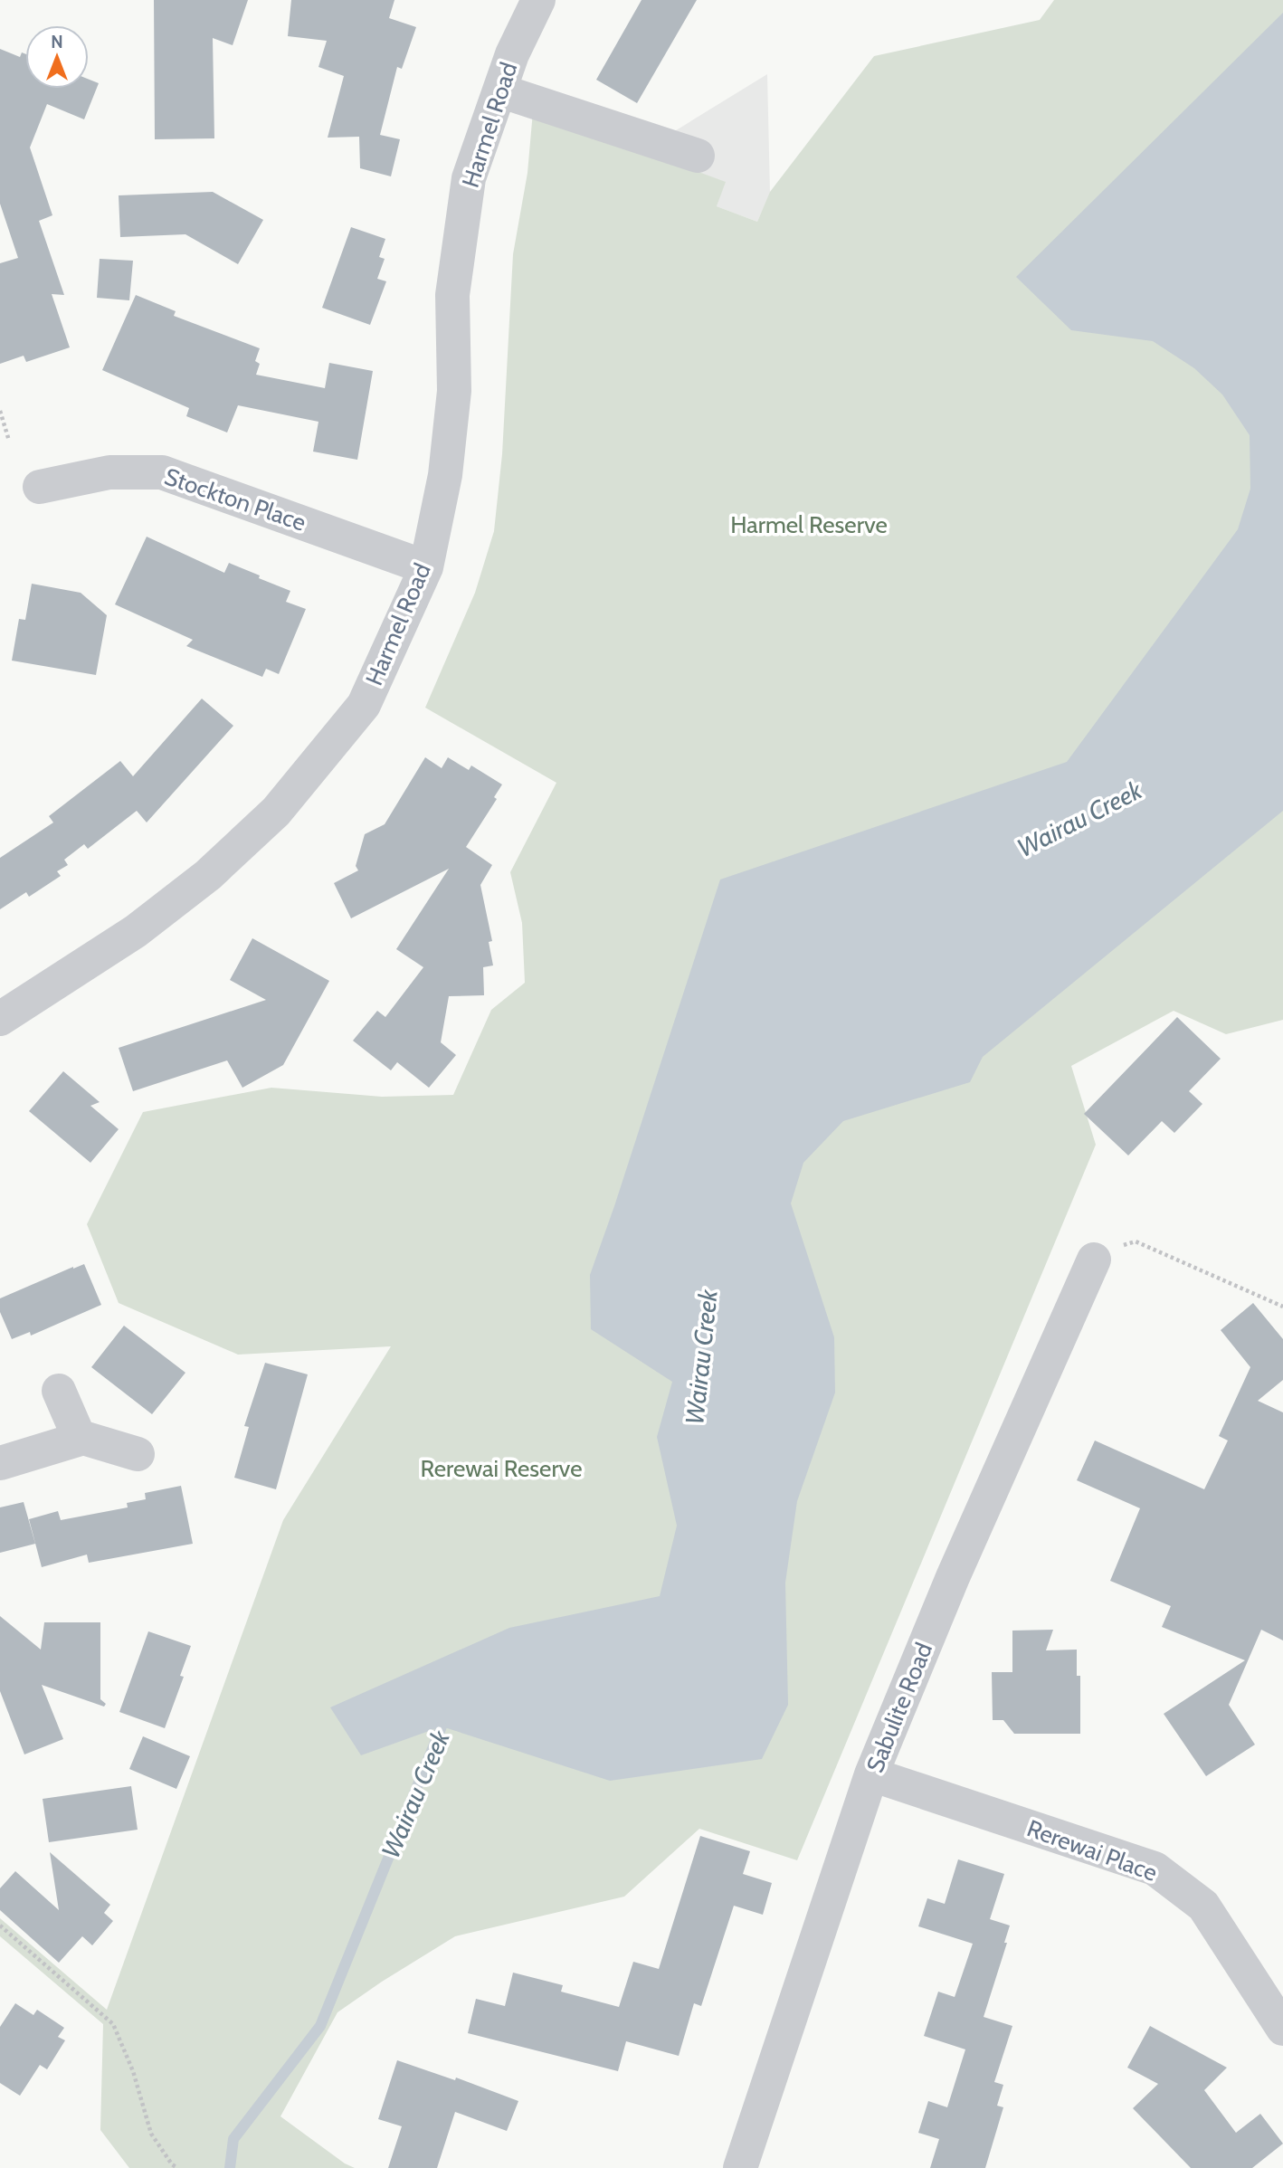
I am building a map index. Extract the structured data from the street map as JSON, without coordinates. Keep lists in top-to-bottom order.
{
  "streets": {
    "street": [
      "Harmel Road",
      "Stockton Place",
      "Sabulite Road",
      "Rerewai Place"
    ]
  },
  "crossings": [
    ["Harmel Road", "Stockton Place"],
    ["Sabulite Road", "Rerewai Place"]
  ],
  "water": ["Wairau Creek"],
  "parks": ["Harmel Reserve", "Rerewai Reserve"],
  "north": "top"
}
